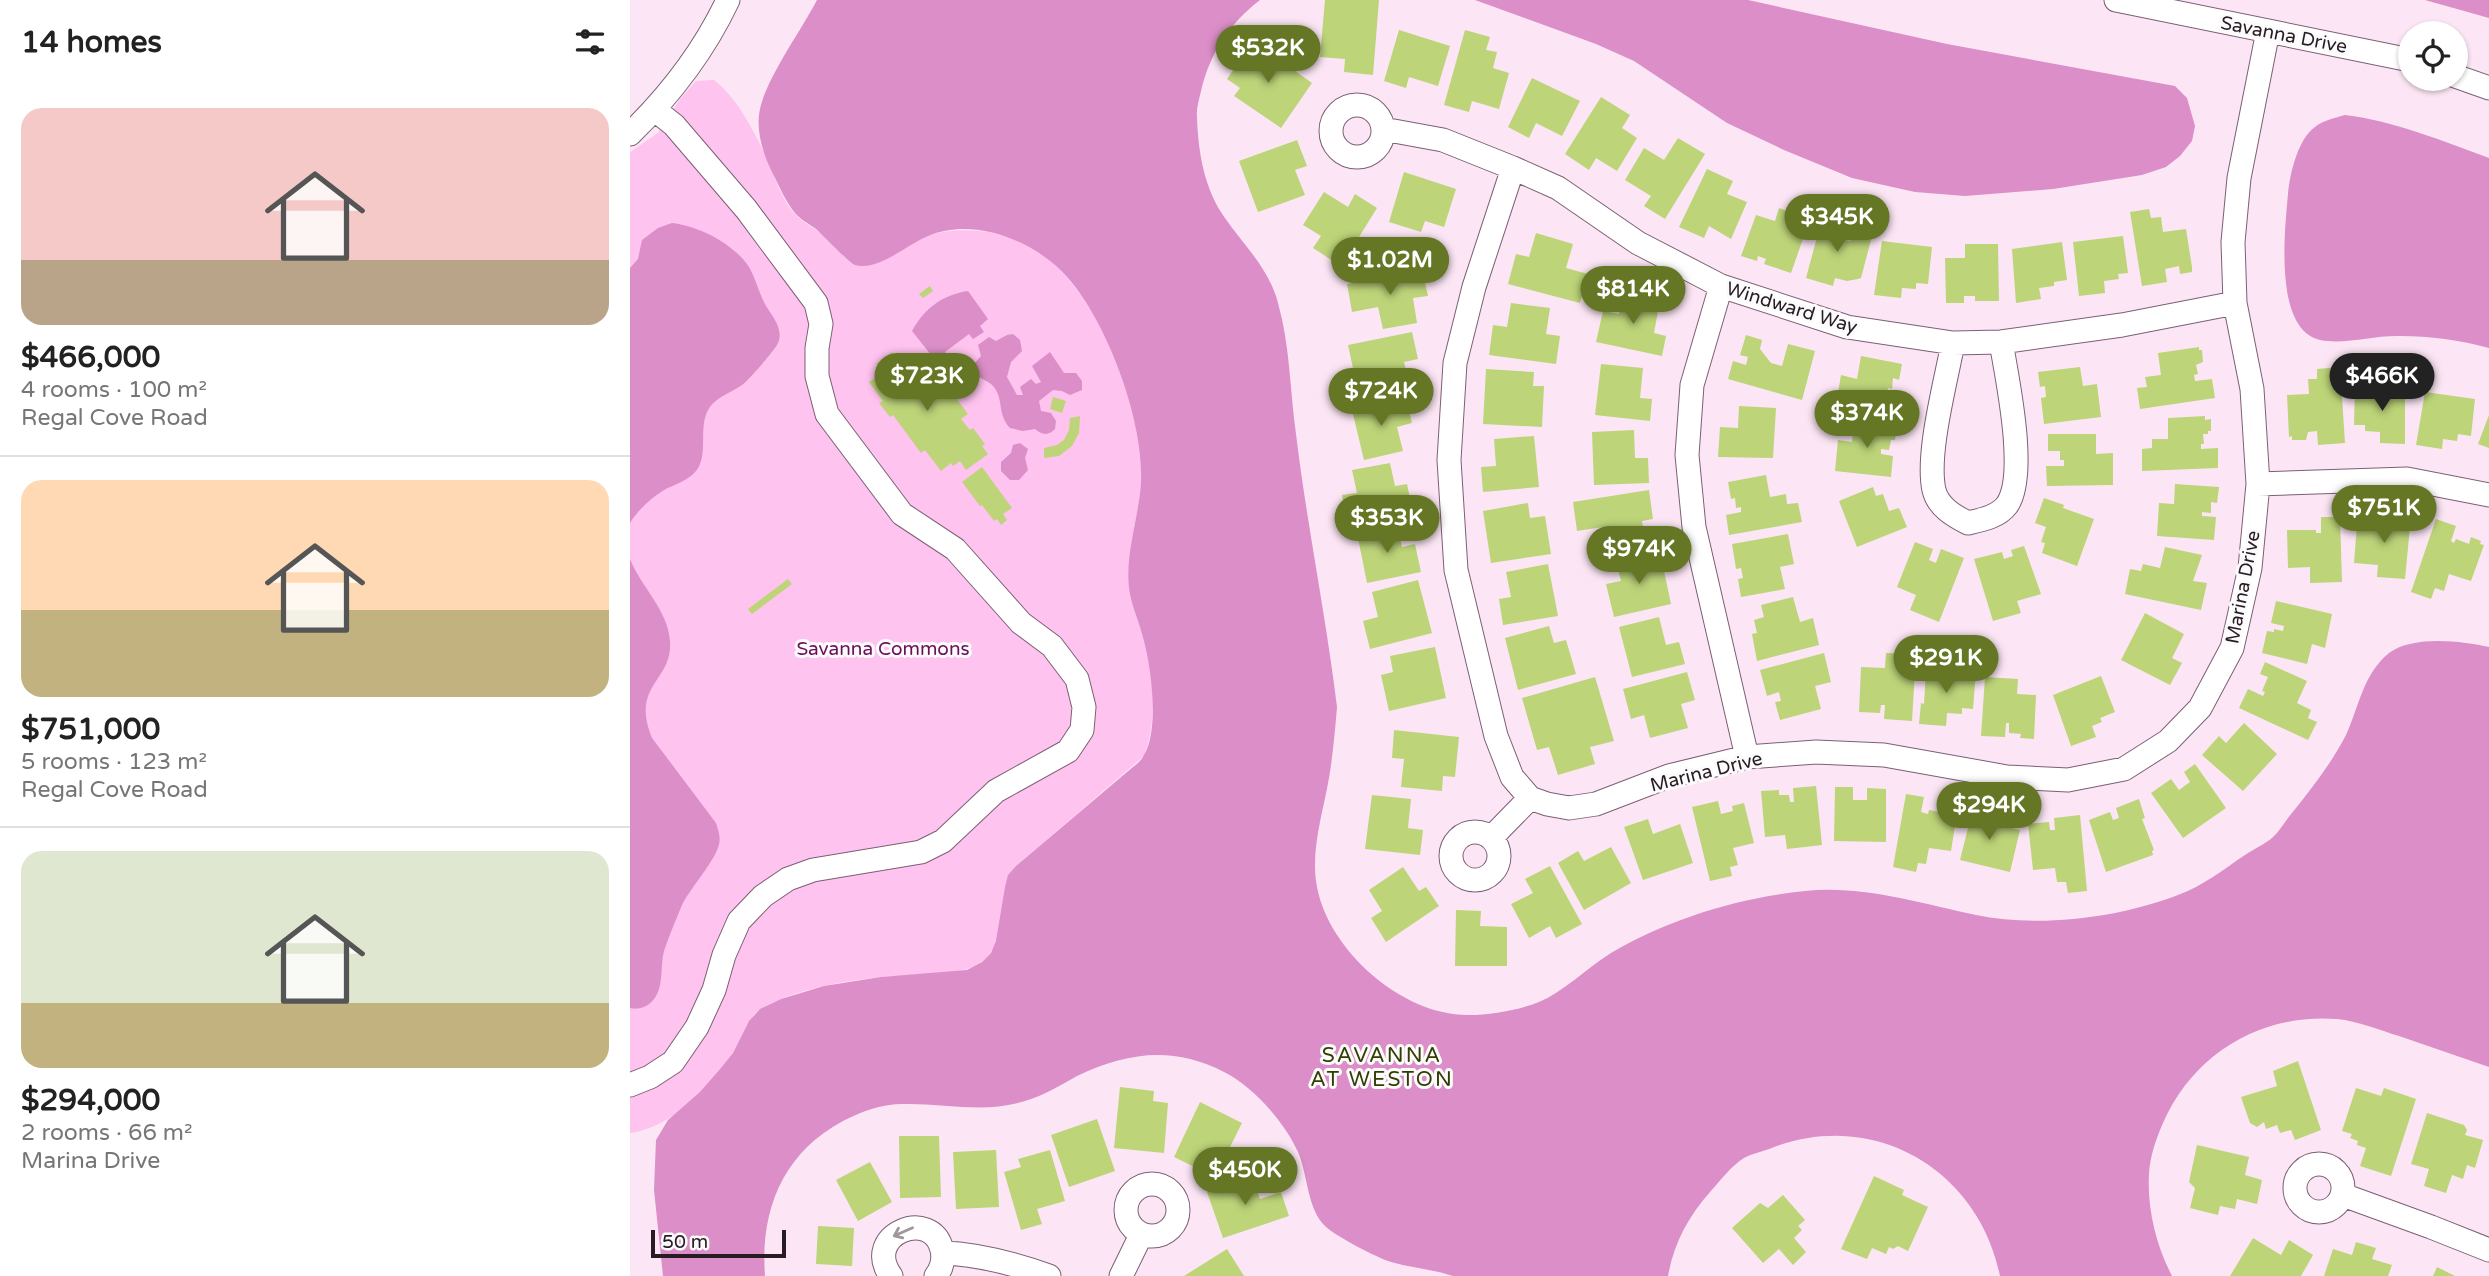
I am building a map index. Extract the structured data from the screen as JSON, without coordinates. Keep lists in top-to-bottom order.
{
  "streets": {
    "street": ["Savanna Drive", "Windward Way", "Marina Drive"]
  },
  "crossings": [
    ["Savanna Drive", "Marina Drive"],
    ["Windward Way", "Marina Drive"]
  ],
  "districts": ["SAVANNA AT WESTON"],
  "parks": ["Savanna Commons"],
  "scale_bar": "50 m",
  "page": {
    "heading": "14 homes",
    "price": [
      "$532K",
      "$345K",
      "$1.02M",
      "$814K",
      "$723K",
      "$466K",
      "$724K",
      "$374K",
      "$751K",
      "$353K",
      "$974K",
      "$291K",
      "$294K",
      "$450K"
    ],
    "list": [
      {
        "name": "$466,000",
        "note": "4 rooms · 100 m² · Regal Cove Road"
      },
      {
        "name": "$751,000",
        "note": "5 rooms · 123 m² · Regal Cove Road"
      },
      {
        "name": "$294,000",
        "note": "2 rooms · 66 m² · Marina Drive"
      }
    ],
    "scale": "50 m"
  }
}
